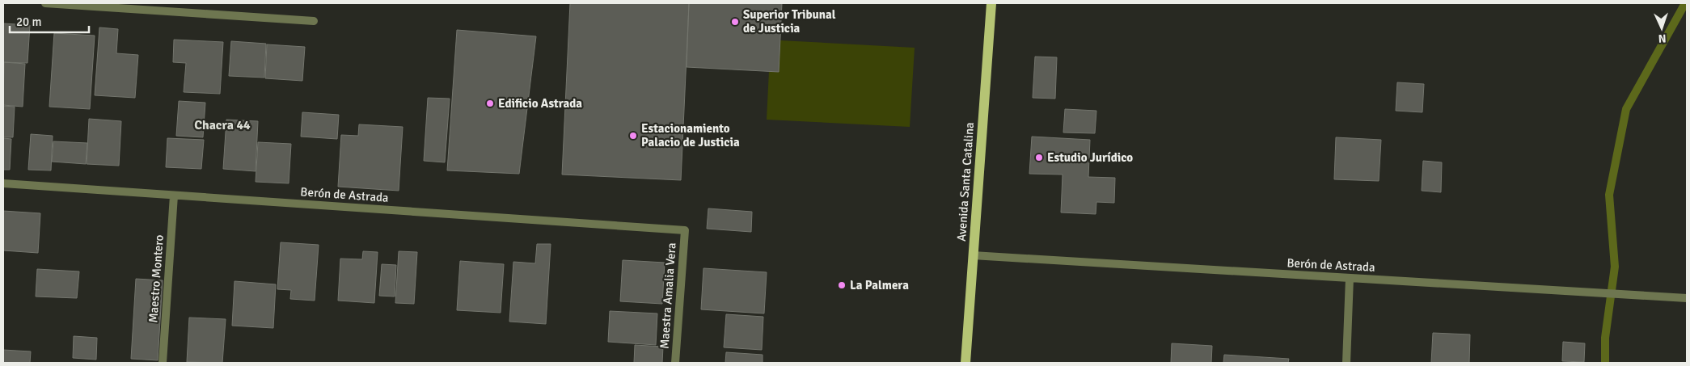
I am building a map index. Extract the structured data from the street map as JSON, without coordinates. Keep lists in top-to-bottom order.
{
  "streets": {
    "main road": ["Avenida Santa Catalina"],
    "street": ["Berón de Astrada", "Maestro Montero", "Maestra Amalia Vera"]
  },
  "crossings": [
    ["Avenida Santa Catalina", "Berón de Astrada"],
    ["Berón de Astrada", "Maestro Montero"],
    ["Berón de Astrada", "Maestra Amalia Vera"]
  ],
  "districts": ["Chacra 44"],
  "places": [
    "Superior Tribunal de Justicia",
    "Edificio Astrada",
    "Estacionamiento Palacio de Justicia",
    "Estudio Jurídico",
    "La Palmera"
  ],
  "scale_bar": "20 m",
  "north": "bottom"
}
